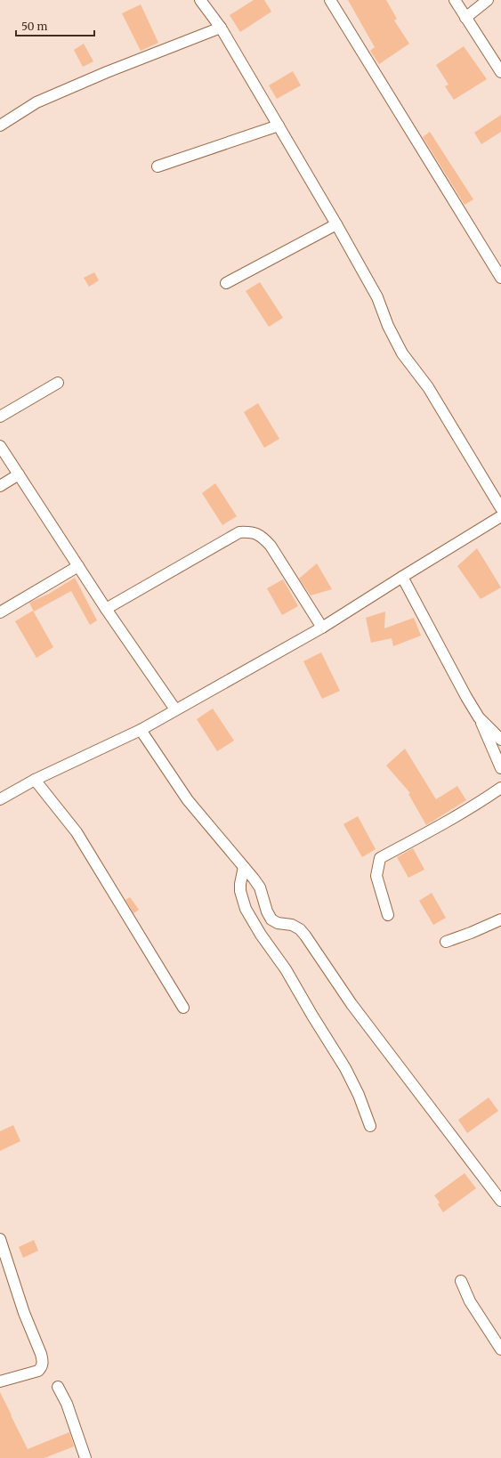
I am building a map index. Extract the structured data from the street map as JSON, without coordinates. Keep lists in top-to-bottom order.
{
  "scale_bar": "50 m"
}
